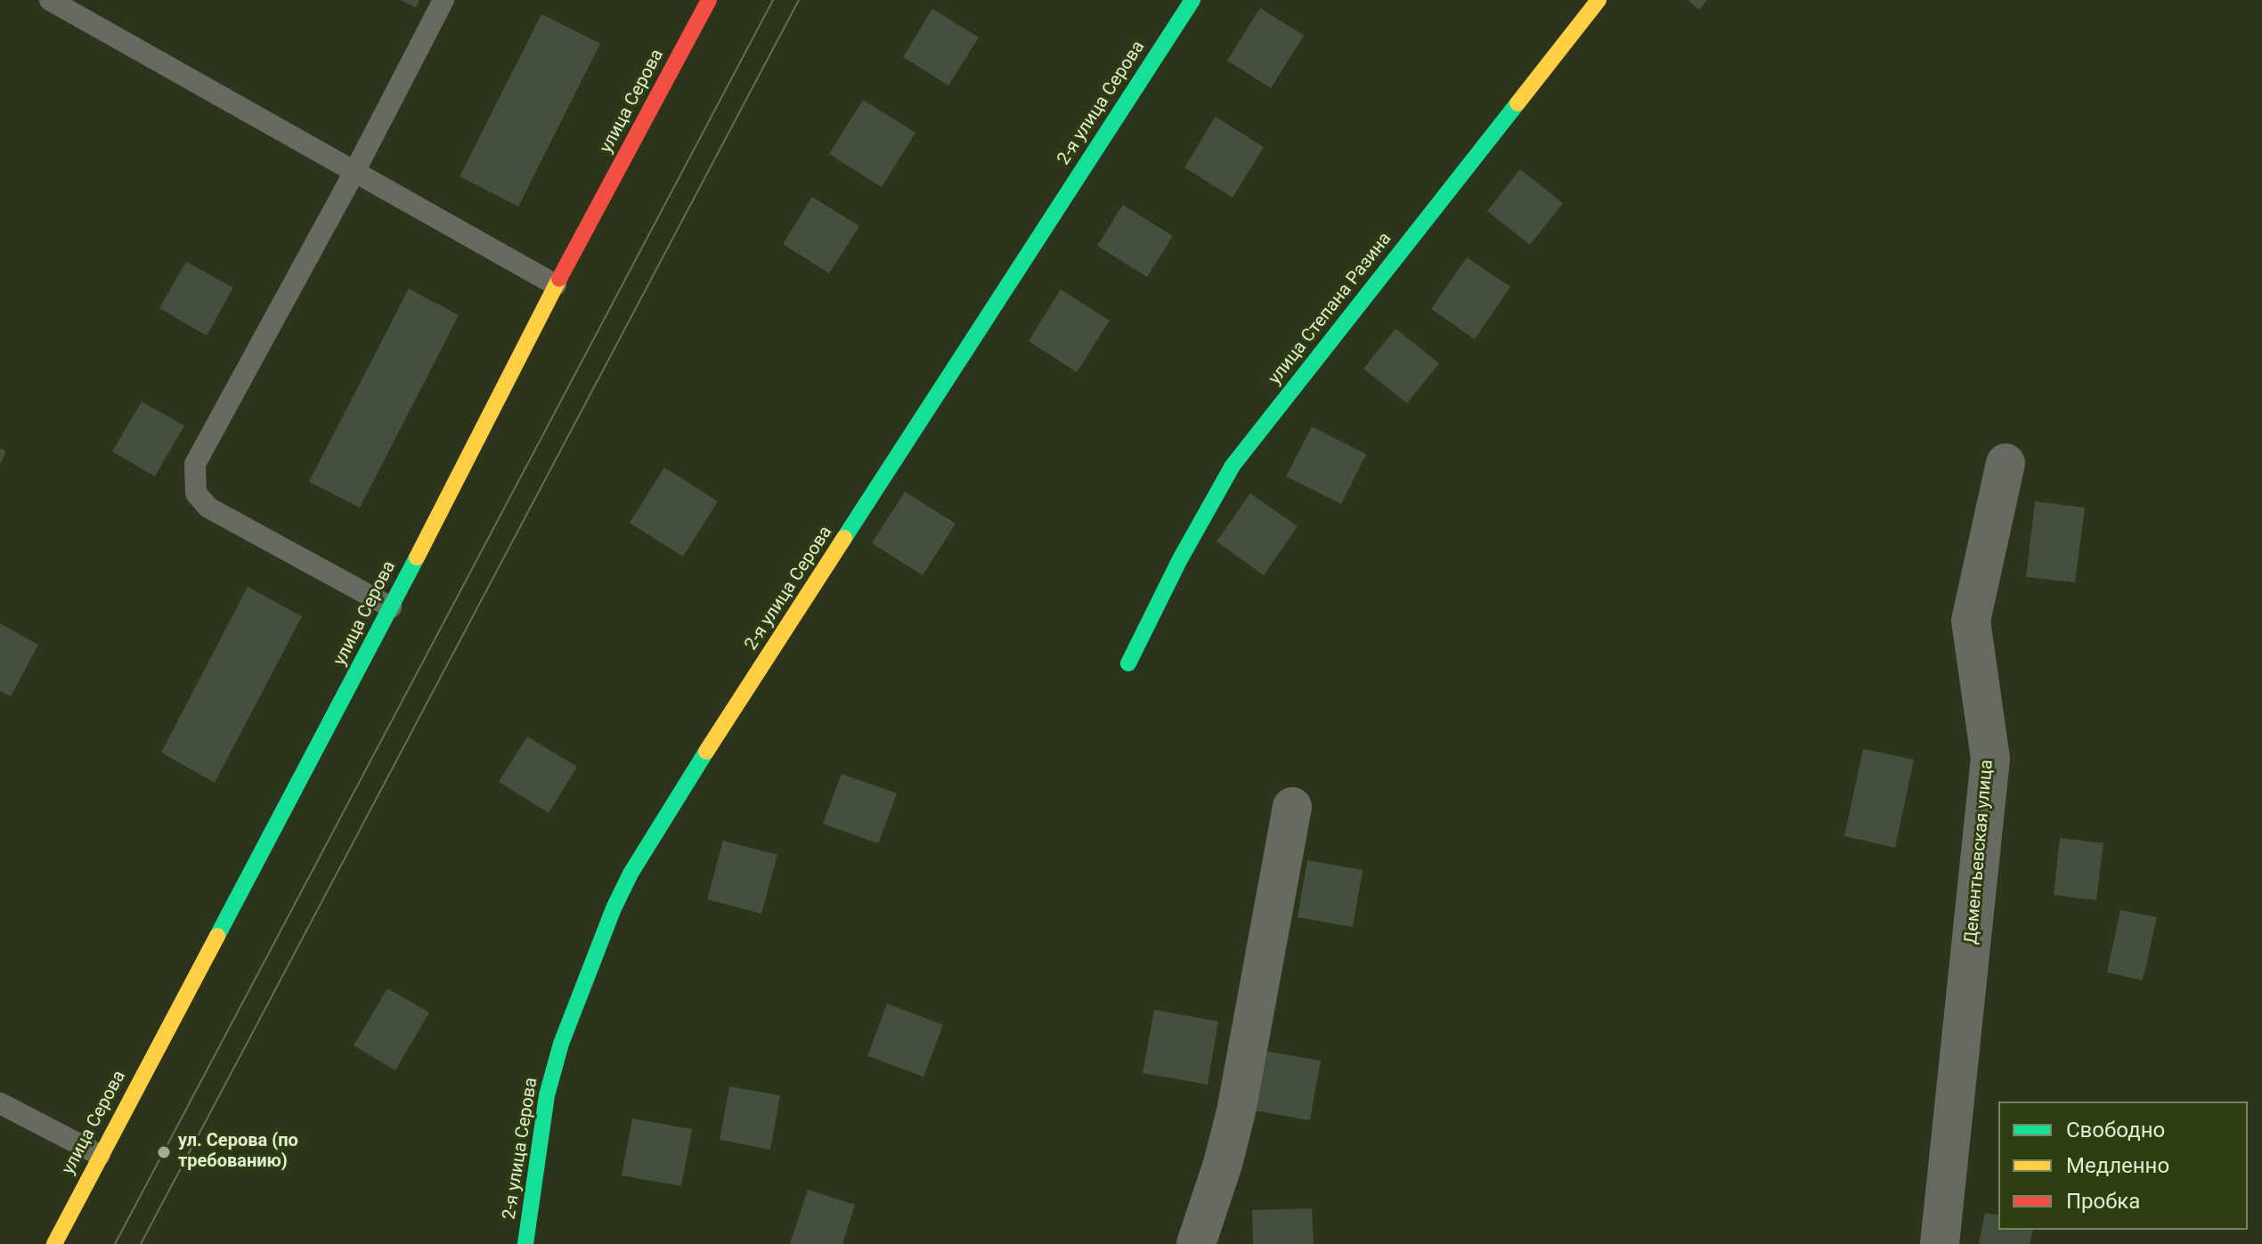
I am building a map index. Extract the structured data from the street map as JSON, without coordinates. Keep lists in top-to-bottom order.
{
  "streets": {
    "street": [
      "улица Серова",
      "2-я улица Серова",
      "улица Степана Разина",
      "Дементьевская улица"
    ]
  },
  "places": ["ул. Серова (по требованию)"],
  "legend": ["Свободно", "Медленно", "Пробка"]
}
